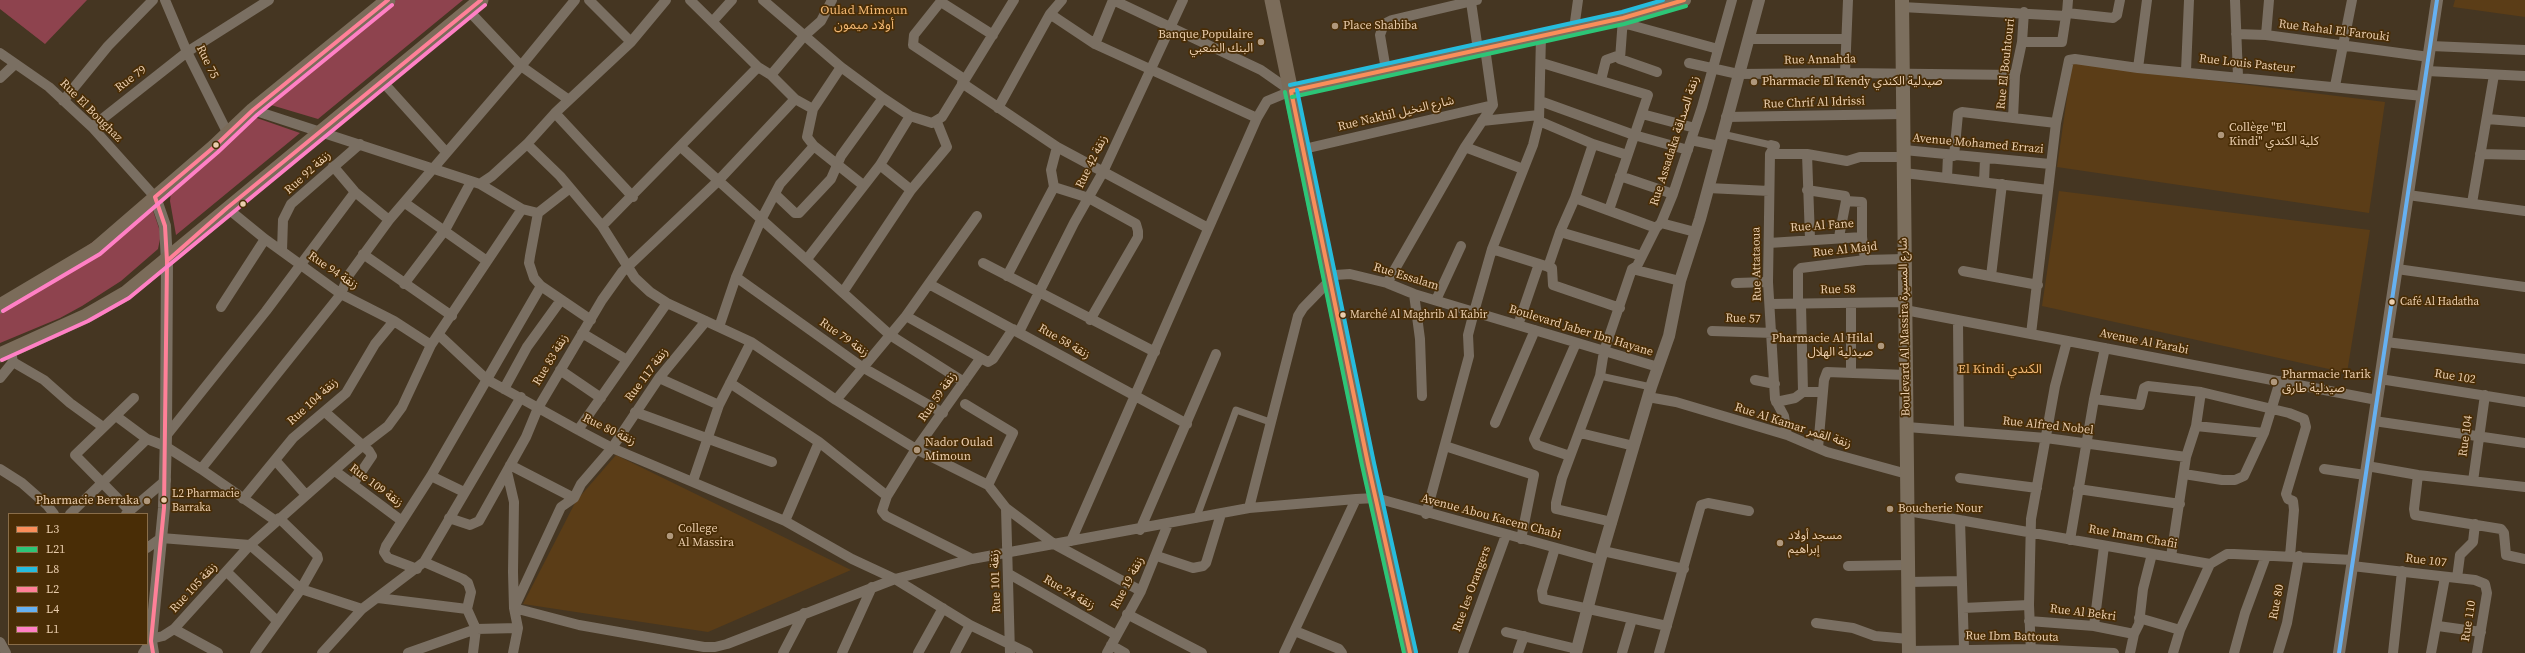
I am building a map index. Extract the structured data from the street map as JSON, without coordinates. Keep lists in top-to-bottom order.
{
  "streets": {
    "main road": ["Boulevard Al Massira شارع المسيرة"],
    "street": [
      "Rue Rahal El Farouki",
      "Rue Annahda",
      "Rue 75",
      "Rue El Bouhtouri",
      "Rue Louis Pasteur",
      "Rue 79",
      "Rue Chrif Al Idrissi",
      "Rue El Boughaz",
      "Rue Nakhil شارع النخيل",
      "Rue Assadaka زنقة الصداقة",
      "Avenue Mohamed Errazi",
      "Rue 42 زنقة",
      "Rue 92 زنقة",
      "Rue Al Fane",
      "Rue Al Majd",
      "Rue Attataoua",
      "Rue 94 زنقة",
      "Rue Essalam",
      "Rue 58",
      "Rue 57",
      "Boulevard Jaber Ibn Hayane",
      "Rue 79 زنقة",
      "Rue 58 زنقة",
      "Avenue Al Farabi",
      "Rue 83 زنقة",
      "Rue 117 زنقة",
      "Rue 102",
      "Rue 59 زنقة",
      "Rue 104 زنقة",
      "Rue Al Kamar زنقة القمر",
      "Rue Alfred Nobel",
      "Rue 80 زنقة",
      "Rue 104",
      "Rue 109 زنقة",
      "Avenue Abou Kacem Chabi",
      "Rue Imam Chafii",
      "Rue 107",
      "Rue 101 زنقة",
      "Rue 19 زنقة",
      "Rue 105 زنقة",
      "Rue les Orangers",
      "Rue 24 زنقة",
      "Rue 80",
      "Rue Al Bekri",
      "Rue 110",
      "Rue Ibm Battouta"
    ]
  },
  "crossings": [
    ["Rue Annahda", "Rue El Bouhtouri"],
    ["Rue Annahda", "Rue Assadaka زنقة الصداقة"],
    ["Rue Annahda", "Boulevard Al Massira شارع المسيرة"],
    ["Rue 75", "Rue 79"],
    ["Rue 79", "Rue El Boughaz"],
    ["Rue Chrif Al Idrissi", "Boulevard Al Massira شارع المسيرة"],
    ["Rue Assadaka زنقة الصداقة", "Boulevard Jaber Ibn Hayane"],
    ["Avenue Mohamed Errazi", "Rue Attataoua"],
    ["Avenue Mohamed Errazi", "Boulevard Al Massira شارع المسيرة"],
    ["Rue 42 زنقة", "Rue 58 زنقة"],
    ["Rue 42 زنقة", "Rue 59 زنقة"],
    ["Rue 92 زنقة", "Rue 94 زنقة"],
    ["Rue Al Fane", "Rue Al Majd"],
    ["Rue Al Fane", "Rue Attataoua"],
    ["Rue Al Majd", "Rue 58"],
    ["Rue Al Majd", "Boulevard Al Massira شارع المسيرة"],
    ["Rue Attataoua", "Rue 58"],
    ["Rue Attataoua", "Rue 57"],
    ["Rue Attataoua", "Rue Al Kamar زنقة القمر"],
    ["Rue 94 زنقة", "Rue 104 زنقة"],
    ["Rue 94 زنقة", "Rue 105 زنقة"],
    ["Rue Essalam", "Boulevard Jaber Ibn Hayane"],
    ["Rue 58", "Boulevard Al Massira شارع المسيرة"],
    ["Rue 58", "Avenue Al Farabi"],
    ["Boulevard Al Massira شارع المسيرة", "Avenue Al Farabi"],
    ["Boulevard Al Massira شارع المسيرة", "Rue Al Kamar زنقة القمر"],
    ["Boulevard Al Massira شارع المسيرة", "Rue Alfred Nobel"],
    ["Boulevard Al Massira شارع المسيرة", "Rue Imam Chafii"],
    ["Boulevard Al Massira شارع المسيرة", "Rue Ibm Battouta"],
    ["Rue 79 زنقة", "Rue 59 زنقة"],
    ["Rue 83 زنقة", "Rue 80 زنقة"],
    ["Rue 117 زنقة", "Rue 80 زنقة"],
    ["Rue 102", "Rue 104"],
    ["Rue 80 زنقة", "Rue 101 زنقة"],
    ["Rue 80 زنقة", "Rue 105 زنقة"],
    ["Rue 109 زنقة", "Rue 105 زنقة"],
    ["Avenue Abou Kacem Chabi", "Rue les Orangers"],
    ["Rue 107", "Rue 110"],
    ["Rue 101 زنقة", "Rue 24 زنقة"],
    ["Rue 19 زنقة", "Rue 24 زنقة"]
  ],
  "districts": ["Oulad Mimoun أولاد ميمون", "El Kindi الكندي"],
  "places": [
    "Place Shabiba",
    "Banque Populaire البنك الشعبي",
    "Pharmacie El Kendy صيدلية الكندي",
    "Collège \"El Kindi\" كلية الكندي",
    "Café Al Hadatha",
    "Marché Al Maghrib Al Kabir",
    "Pharmacie Al Hilal صيدلية الهلال",
    "Pharmacie Tarik صيدلية طارق",
    "Nador Oulad Mimoun",
    "L2 Pharmacie Barraka",
    "Pharmacie Berraka",
    "Boucherie Nour",
    "College Al Massira",
    "مسجد أولاد إبراهيم"
  ],
  "lines": [
    "transit line L3",
    "transit line L8",
    "transit line L2",
    "transit line L4",
    "transit line L1",
    "transit line L21"
  ],
  "legend": [
    "L3",
    "L21",
    "L8",
    "L2",
    "L4",
    "L1"
  ]
}
